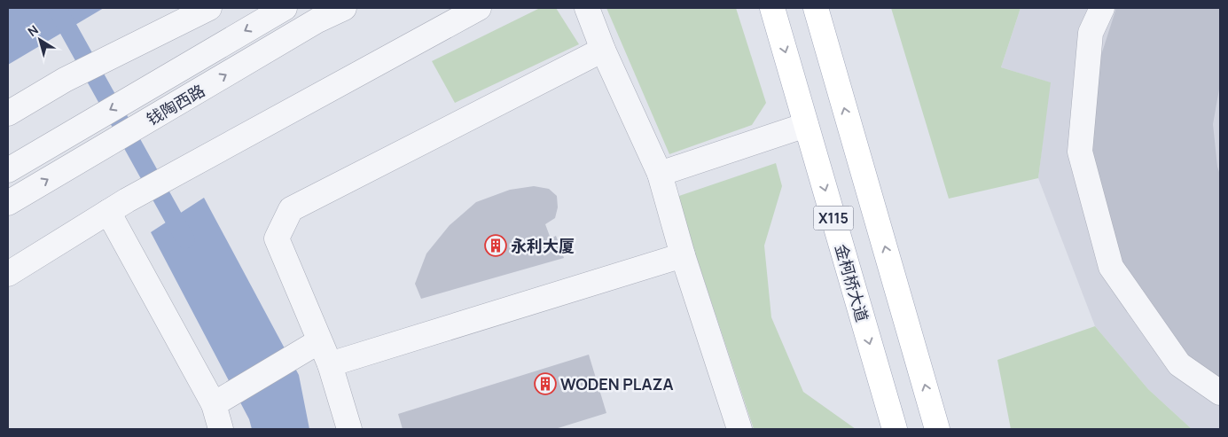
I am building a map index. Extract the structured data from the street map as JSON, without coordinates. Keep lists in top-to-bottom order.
{
  "streets": {
    "main road": ["X115", "金柯桥大道"],
    "street": ["钱陶西路"]
  },
  "places": {
    "building": ["永利大厦", "WODEN PLAZA"]
  },
  "north": "top left"
}
